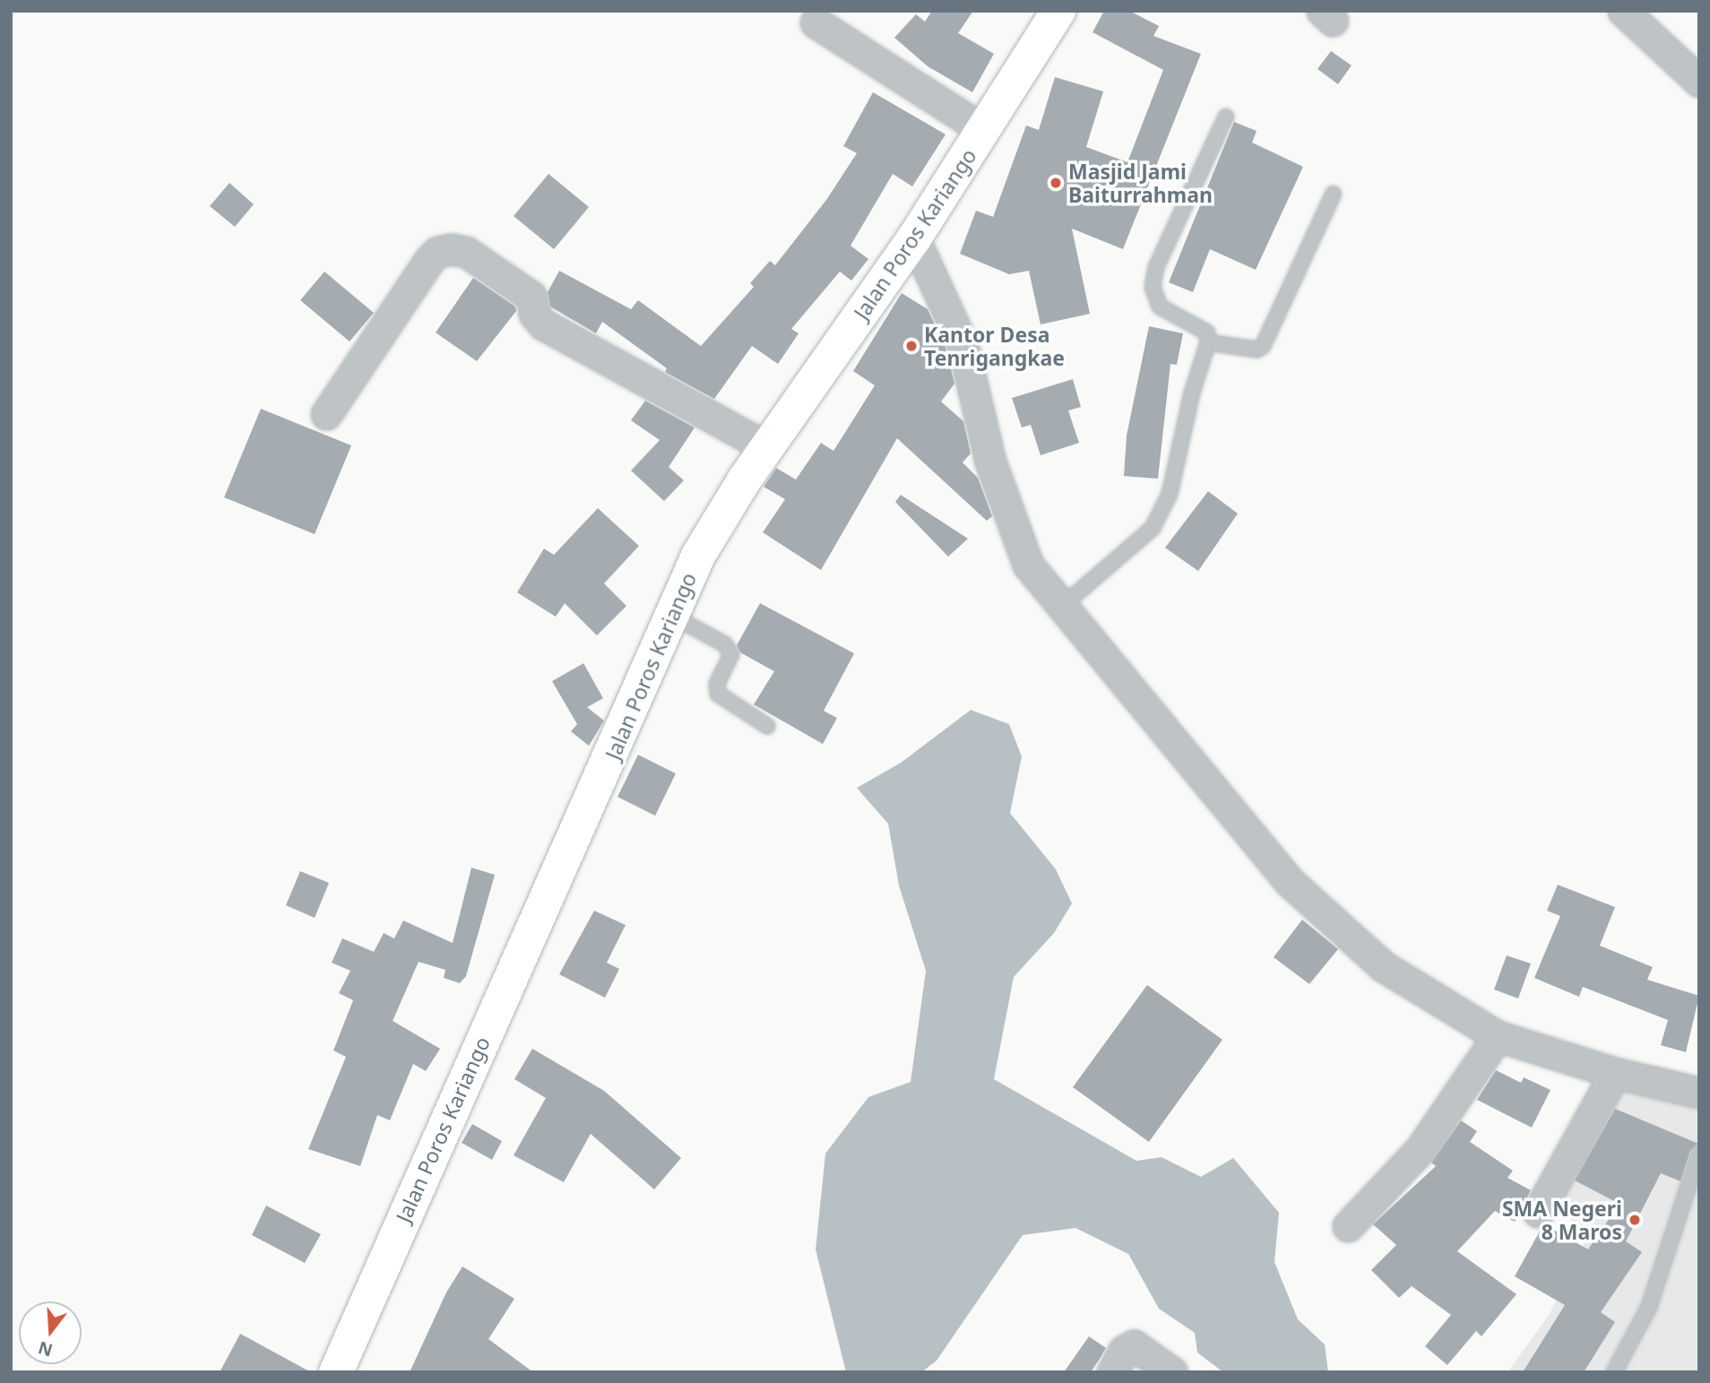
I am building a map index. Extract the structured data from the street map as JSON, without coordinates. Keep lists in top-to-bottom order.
{
  "streets": {
    "main road": ["Jalan Poros Kariango"]
  },
  "places": ["Masjid Jami Baiturrahman", "Kantor Desa Tenrigangkae", "SMA Negeri 8 Maros"],
  "north": "bottom"
}
